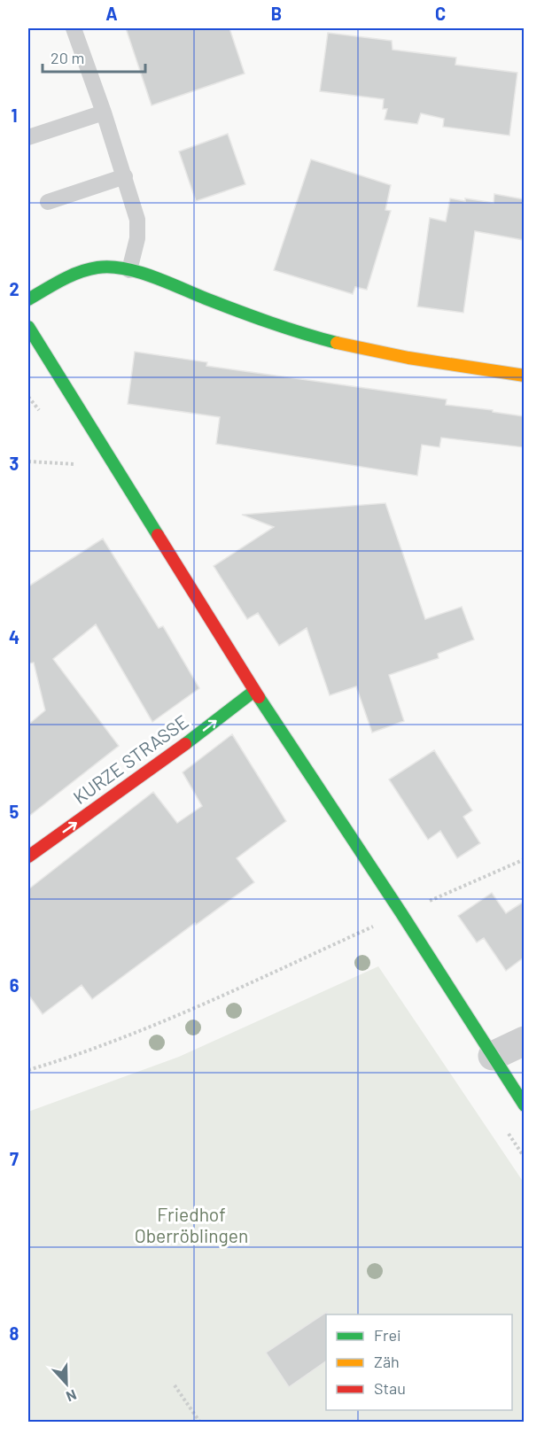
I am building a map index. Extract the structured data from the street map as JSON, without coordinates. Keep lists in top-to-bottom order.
{
  "streets": {
    "main road": ["KURZE STRASSE"]
  },
  "one_way": ["KURZE STRASSE"],
  "parks": ["Friedhof Oberröblingen"],
  "legend": ["Frei", "Zäh", "Stau"],
  "scale_bar": "20 m",
  "north": "bottom",
  "grid": {
    "columns": ["A", "B", "C"],
    "rows": [
      "1",
      "2",
      "3",
      "4",
      "5",
      "6",
      "7",
      "8"
    ]
  }
}
